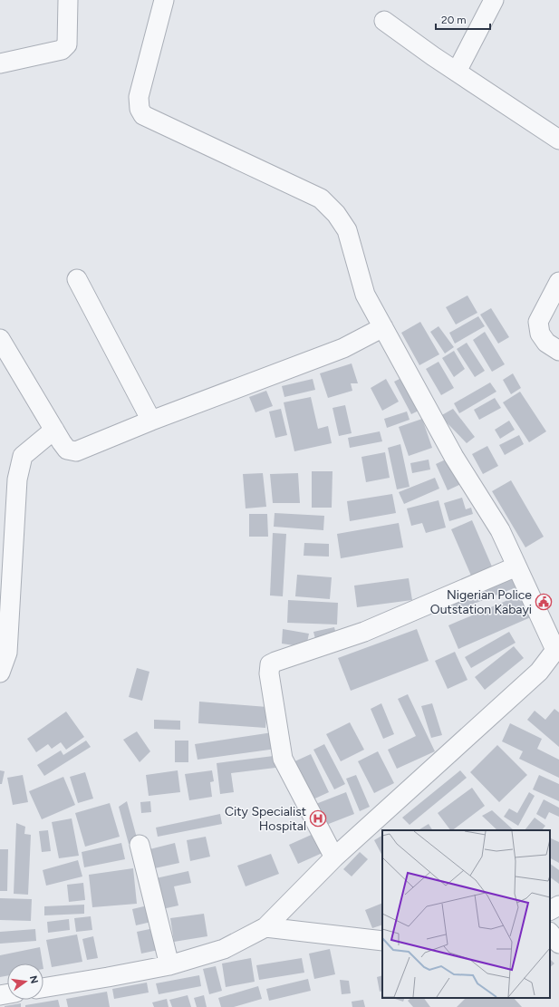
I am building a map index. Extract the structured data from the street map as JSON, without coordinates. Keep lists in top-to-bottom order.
{
  "places": {
    "public building": ["Nigerian Police Outstation Kabayi"],
    "hospital": ["City Specialist Hospital"]
  },
  "scale_bar": "20 m",
  "north": "right"
}
